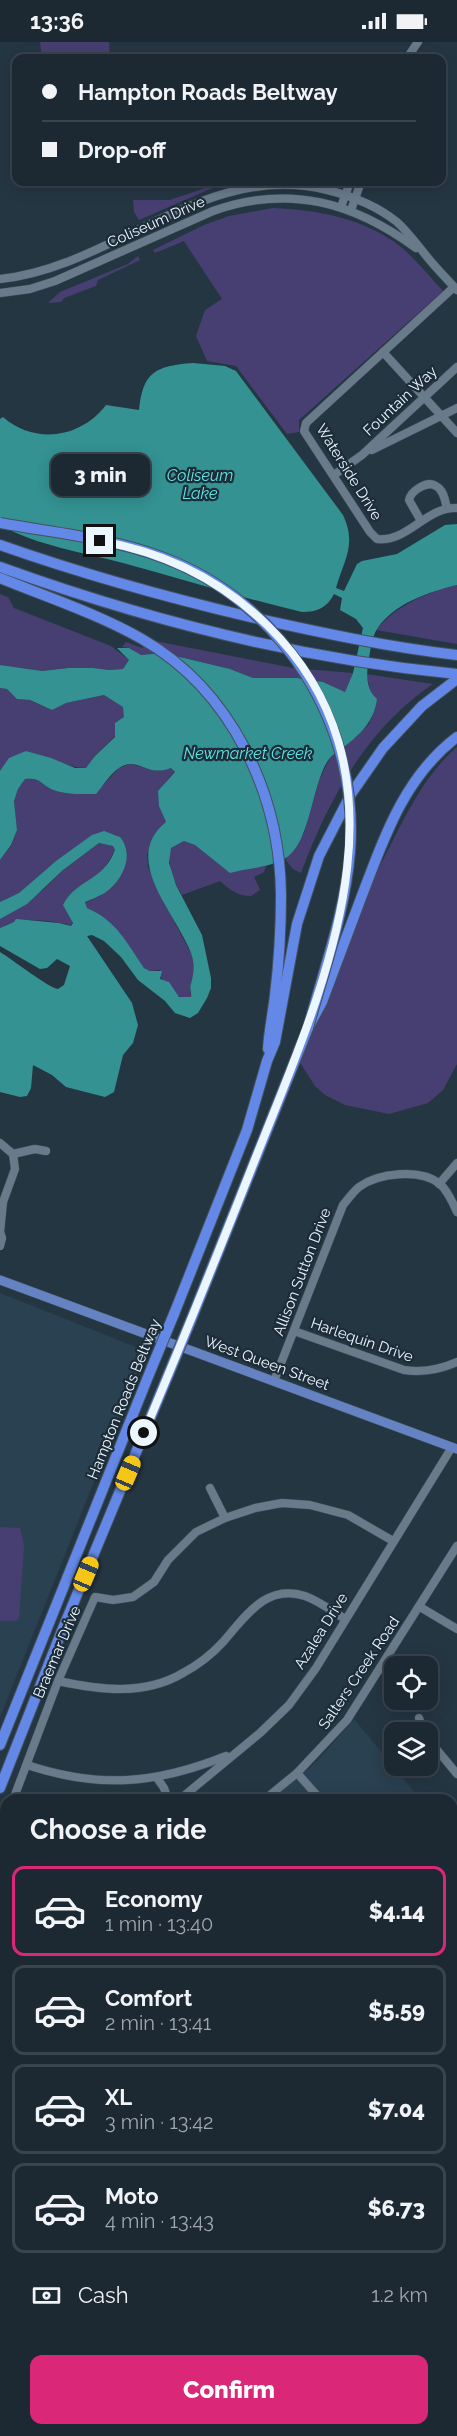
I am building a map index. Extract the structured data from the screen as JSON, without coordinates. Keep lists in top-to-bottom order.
{
  "streets": {
    "highway": ["Hampton Roads Beltway"],
    "main road": ["West Queen Street"],
    "street": [
      "Coliseum Drive",
      "Fountain Way",
      "Waterside Drive",
      "Allison Sutton Drive",
      "Harlequin Drive",
      "Azalea Drive",
      "Braemar Drive",
      "Salters Creek Road"
    ]
  },
  "crossings": [
    ["Fountain Way", "Waterside Drive"],
    ["Allison Sutton Drive", "Harlequin Drive"],
    ["Allison Sutton Drive", "West Queen Street"],
    ["West Queen Street", "Azalea Drive"],
    ["Azalea Drive", "Braemar Drive"]
  ],
  "water": ["Coliseum Lake", "Newmarket Creek"],
  "page": {
    "status": "13:36",
    "banner": ["Hampton Roads Beltway", "Drop-off"],
    "bubble": "3 min",
    "heading": "Choose a ride",
    "list": [
      {
        "name": "Economy",
        "note": "1 min · 13:40",
        "value": "$4.14"
      },
      {
        "name": "Comfort",
        "note": "2 min · 13:41",
        "value": "$5.59"
      },
      {
        "name": "XL",
        "note": "3 min · 13:42",
        "value": "$7.04"
      },
      {
        "name": "Moto",
        "note": "4 min · 13:43",
        "value": "$6.73"
      }
    ],
    "pay": ["Cash", "1.2 km"],
    "buttons": "Confirm"
  }
}
